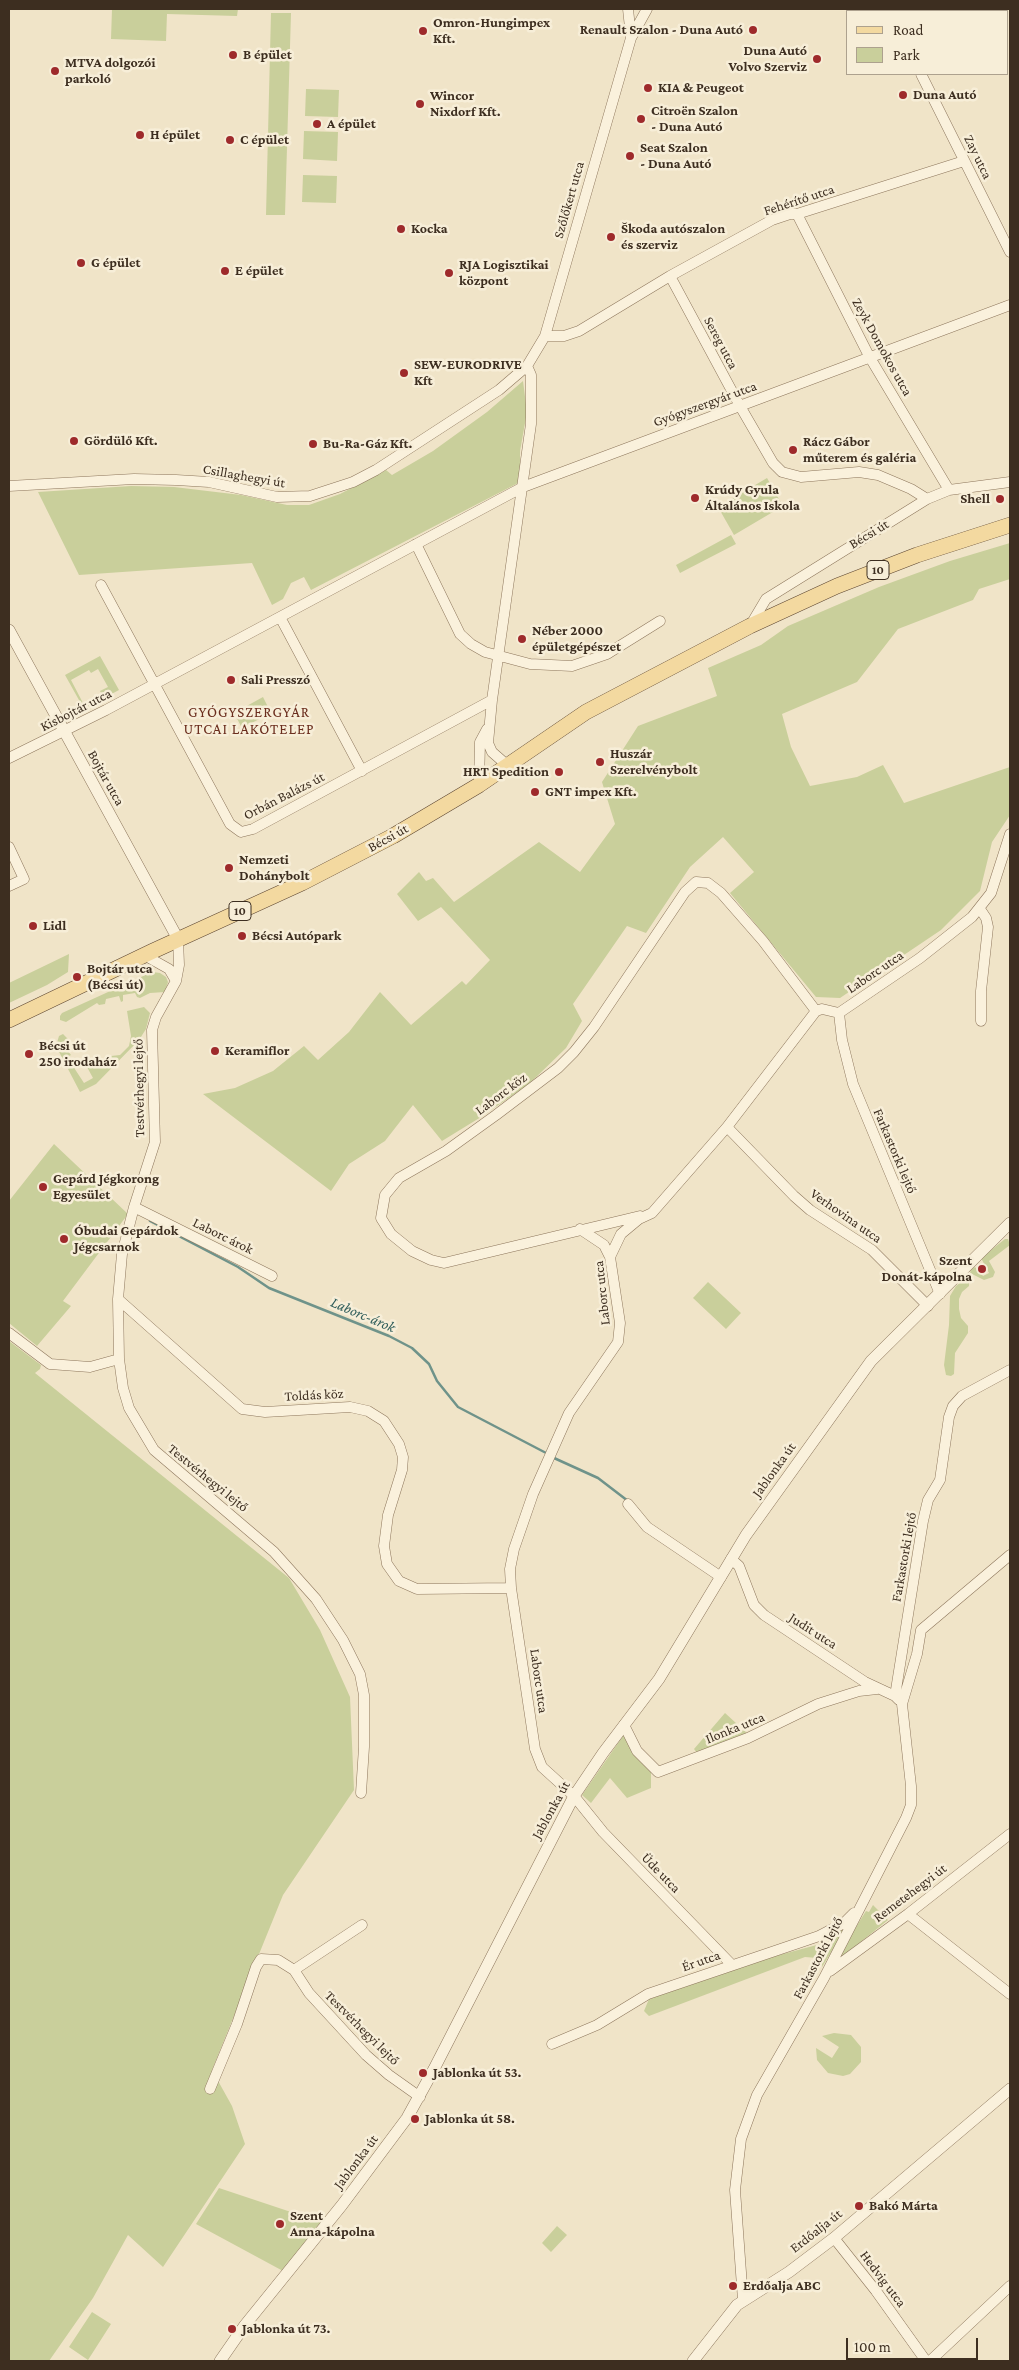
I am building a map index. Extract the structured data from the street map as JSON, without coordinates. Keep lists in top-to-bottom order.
{
  "streets": {
    "main road": ["Bécsi út", "10"],
    "street": [
      "Zay utca",
      "Szőlőkert utca",
      "Fehérítő utca",
      "Sereg utca",
      "Zeyk Domokos utca",
      "Gyógyszergyár utca",
      "Csillaghegyi út",
      "Kisbojtár utca",
      "Bojtár utca",
      "Orbán Balázs út",
      "Laborc utca",
      "Testvérhegyi lejtő",
      "Laborc köz",
      "Farkastorki lejtő",
      "Verhovina utca",
      "Laborc árok",
      "Toldás köz",
      "Jablonka út",
      "Judit utca",
      "Ilonka utca",
      "Üde utca",
      "Remetehegyi út",
      "Ér utca",
      "Erdőalja út",
      "Hedvig utca"
    ]
  },
  "crossings": [
    ["Zay utca", "Fehérítő utca"],
    ["Szőlőkert utca", "Fehérítő utca"],
    ["Szőlőkert utca", "Csillaghegyi út"],
    ["Fehérítő utca", "Sereg utca"],
    ["Fehérítő utca", "Zeyk Domokos utca"],
    ["Sereg utca", "Gyógyszergyár utca"],
    ["Sereg utca", "Bécsi út"],
    ["Zeyk Domokos utca", "Gyógyszergyár utca"],
    ["Zeyk Domokos utca", "Bécsi út"],
    ["Gyógyszergyár utca", "Kisbojtár utca"],
    ["Gyógyszergyár utca", "Orbán Balázs út"],
    ["Bécsi út", "Bojtár utca"],
    ["Bécsi út", "Testvérhegyi lejtő"],
    ["Kisbojtár utca", "Bojtár utca"],
    ["Kisbojtár utca", "Orbán Balázs út"],
    ["Bojtár utca", "Testvérhegyi lejtő"],
    ["Laborc utca", "Laborc köz"],
    ["Laborc utca", "Farkastorki lejtő"],
    ["Laborc utca", "Verhovina utca"],
    ["Laborc utca", "Toldás köz"],
    ["Laborc utca", "Jablonka út"],
    ["Laborc utca", "Üde utca"],
    ["Testvérhegyi lejtő", "Laborc árok"],
    ["Testvérhegyi lejtő", "Toldás köz"],
    ["Testvérhegyi lejtő", "Jablonka út"],
    ["Farkastorki lejtő", "Jablonka út"],
    ["Farkastorki lejtő", "Judit utca"],
    ["Farkastorki lejtő", "Remetehegyi út"],
    ["Farkastorki lejtő", "Ér utca"],
    ["Farkastorki lejtő", "Erdőalja út"],
    ["Verhovina utca", "Jablonka út"],
    ["Jablonka út", "Judit utca"],
    ["Jablonka út", "Ilonka utca"],
    ["Jablonka út", "Üde utca"],
    ["Judit utca", "Ilonka utca"],
    ["Üde utca", "Ér utca"],
    ["Erdőalja út", "Hedvig utca"]
  ],
  "districts": ["GYÓGYSZERGYÁR UTCAI LAKÓTELEP"],
  "water": ["Laborc-árok"],
  "places": [
    "Renault Szalon - Duna Autó",
    "Omron-Hungimpex Kft.",
    "B épület",
    "Duna Autó Volvo Szerviz",
    "MTVA dolgozói parkoló",
    "KIA & Peugeot",
    "Duna Autó",
    "Wincor Nixdorf Kft.",
    "Citroën Szalon - Duna Autó",
    "A épület",
    "H épület",
    "C épület",
    "Seat Szalon - Duna Autó",
    "Kocka",
    "Škoda autószalon és szerviz",
    "G épület",
    "E épület",
    "RJA Logisztikai központ",
    "SEW-EURODRIVE Kft",
    "Gördülő Kft.",
    "Bu-Ra-Gáz Kft.",
    "Rácz Gábor műterem és galéria",
    "Krúdy Gyula Általános Iskola",
    "Shell",
    "Néber 2000 épületgépészet",
    "Sali Presszó",
    "Huszár Szerelvénybolt",
    "HRT Spedition",
    "GNT impex Kft.",
    "Nemzeti Dohánybolt",
    "Lidl",
    "Bécsi Autópark",
    "Bojtár utca (Bécsi út)",
    "Keramiflor",
    "Bécsi út 250 irodaház",
    "Gepárd Jégkorong Egyesület",
    "Óbudai Gepárdok Jégcsarnok",
    "Szent Donát-kápolna",
    "Jablonka út 53.",
    "Jablonka út 58.",
    "Bakó Márta",
    "Szent Anna-kápolna",
    "Erdőalja ABC",
    "Jablonka út 73."
  ],
  "legend": ["Road", "Park"],
  "scale_bar": "100 m"
}
